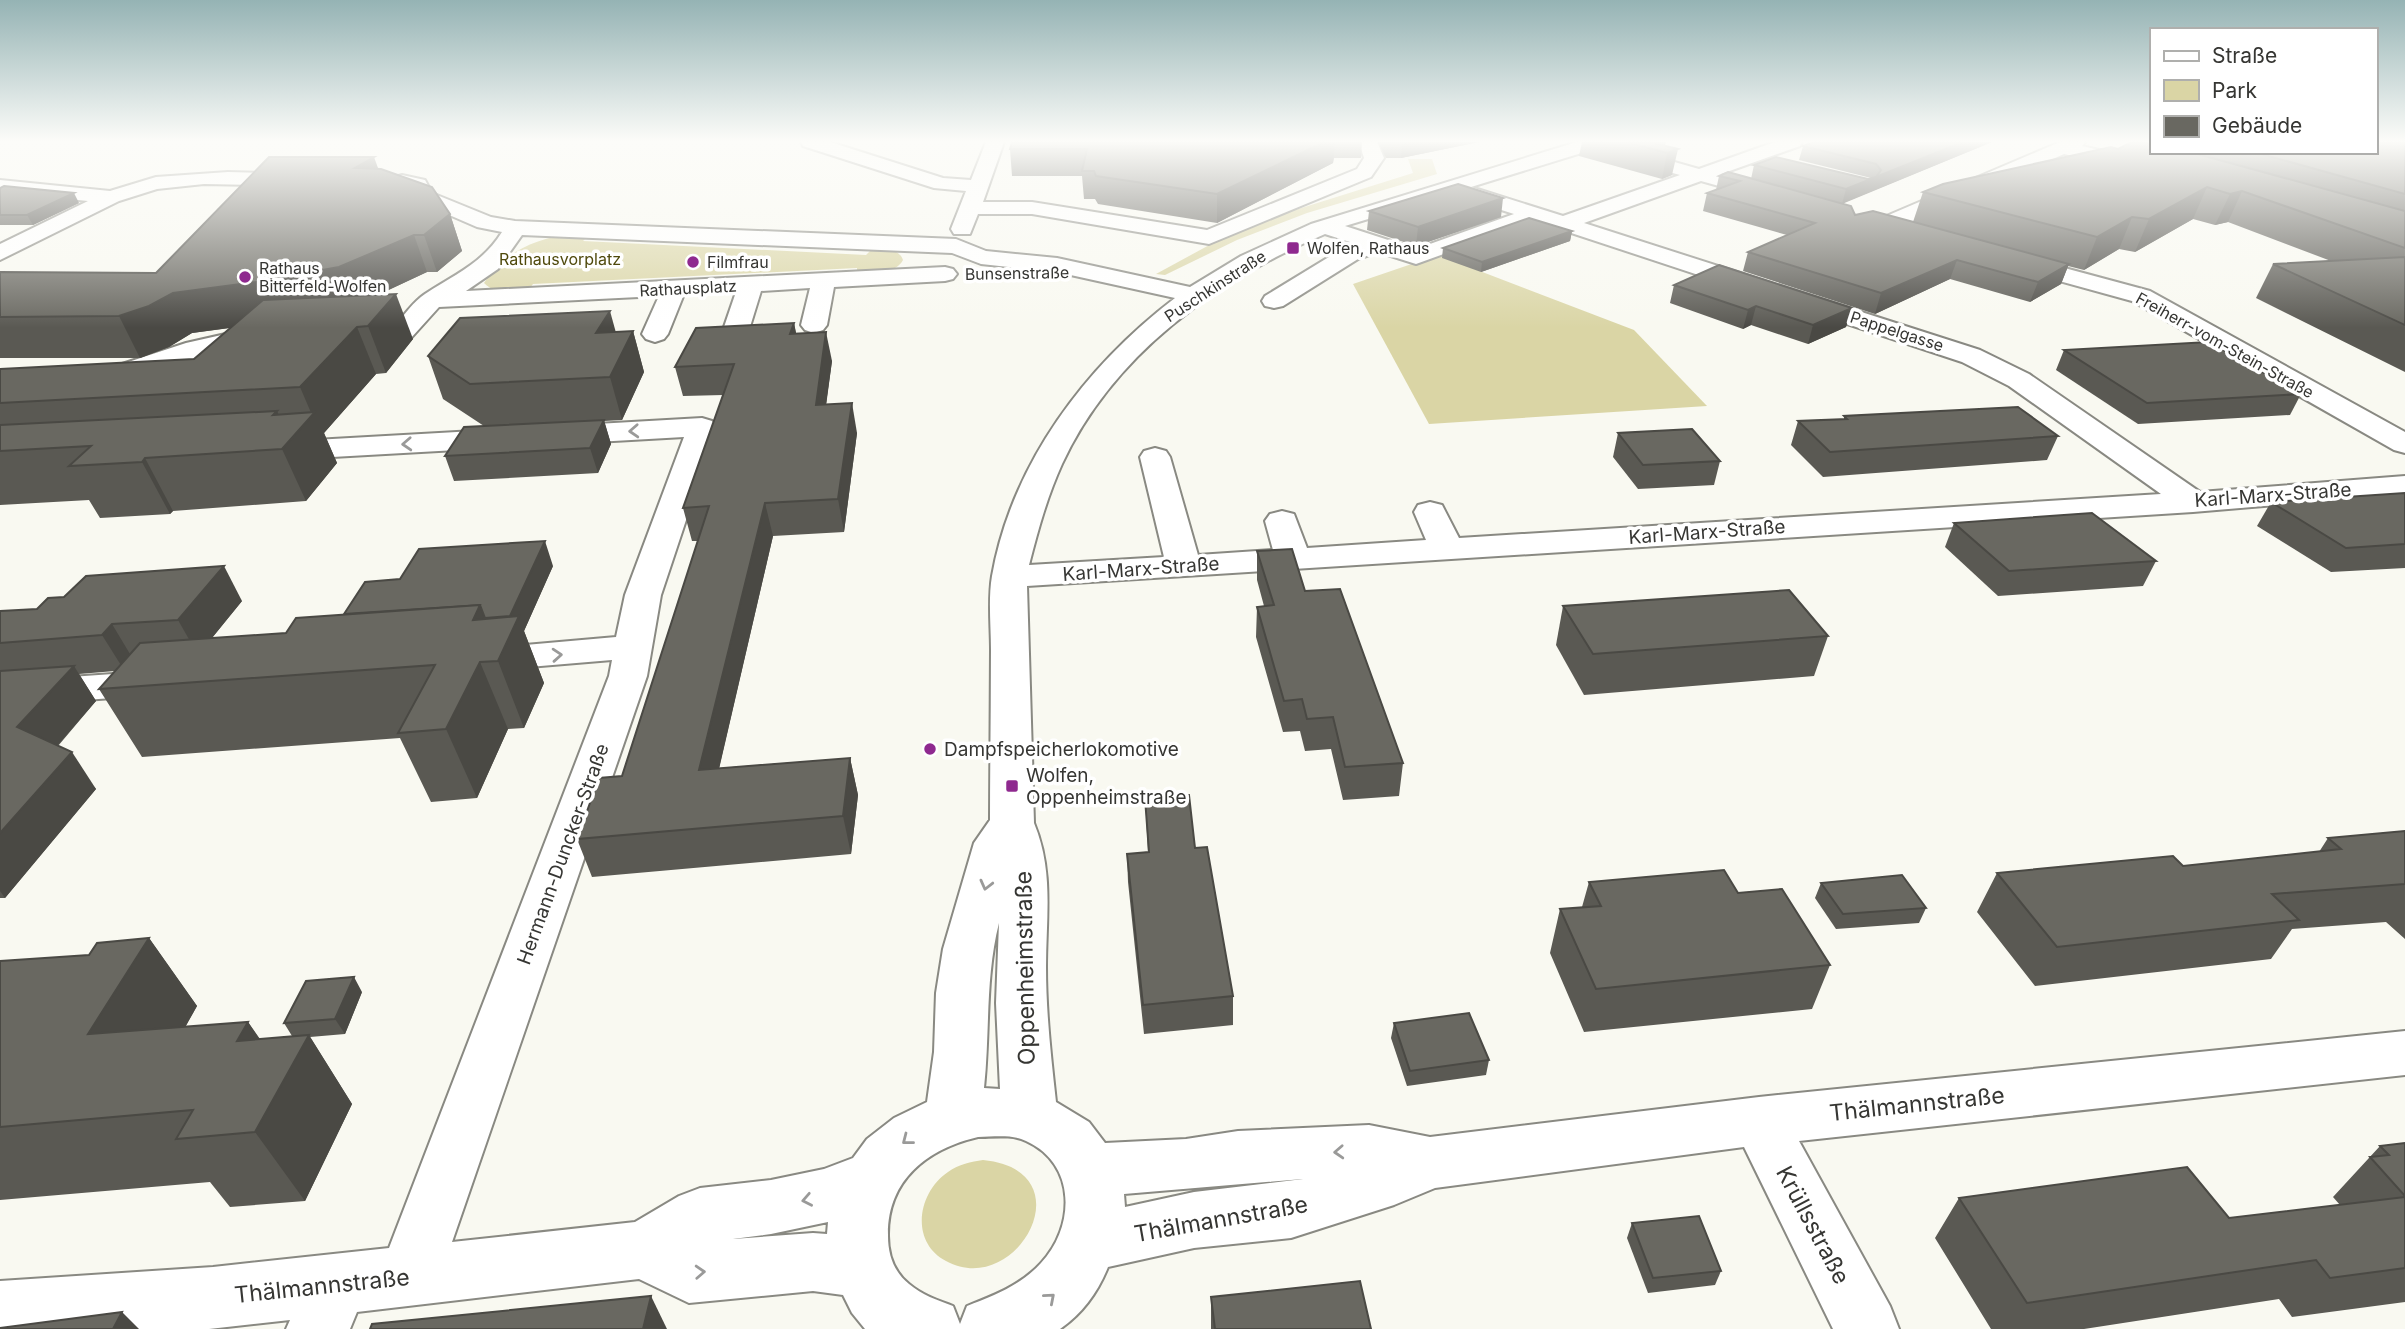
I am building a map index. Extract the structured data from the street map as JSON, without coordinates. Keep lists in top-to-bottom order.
{
  "streets": {
    "street": [
      "Bunsenstraße",
      "Puschkinstraße",
      "Rathausplatz",
      "Pappelgasse",
      "Freiherr-vom-Stein-Straße",
      "Karl-Marx-Straße",
      "Hermann-Duncker-Straße",
      "Oppenheimstraße",
      "Thälmannstraße",
      "Krüllsstraße"
    ]
  },
  "crossings": [
    ["Bunsenstraße", "Puschkinstraße"],
    ["Bunsenstraße", "Rathausplatz"],
    ["Puschkinstraße", "Karl-Marx-Straße"],
    ["Puschkinstraße", "Oppenheimstraße"],
    ["Pappelgasse", "Karl-Marx-Straße"],
    ["Karl-Marx-Straße", "Oppenheimstraße"],
    ["Hermann-Duncker-Straße", "Thälmannstraße"],
    ["Thälmannstraße", "Krüllsstraße"]
  ],
  "parks": ["Rathausvorplatz"],
  "places": {
    "transit": ["Wolfen, Rathaus", "Wolfen, Oppenheimstraße"],
    "other": ["Filmfrau", "Rathaus Bitterfeld-Wolfen", "Dampfspeicherlokomotive"]
  },
  "legend": ["Straße", "Park", "Gebäude"]
}
